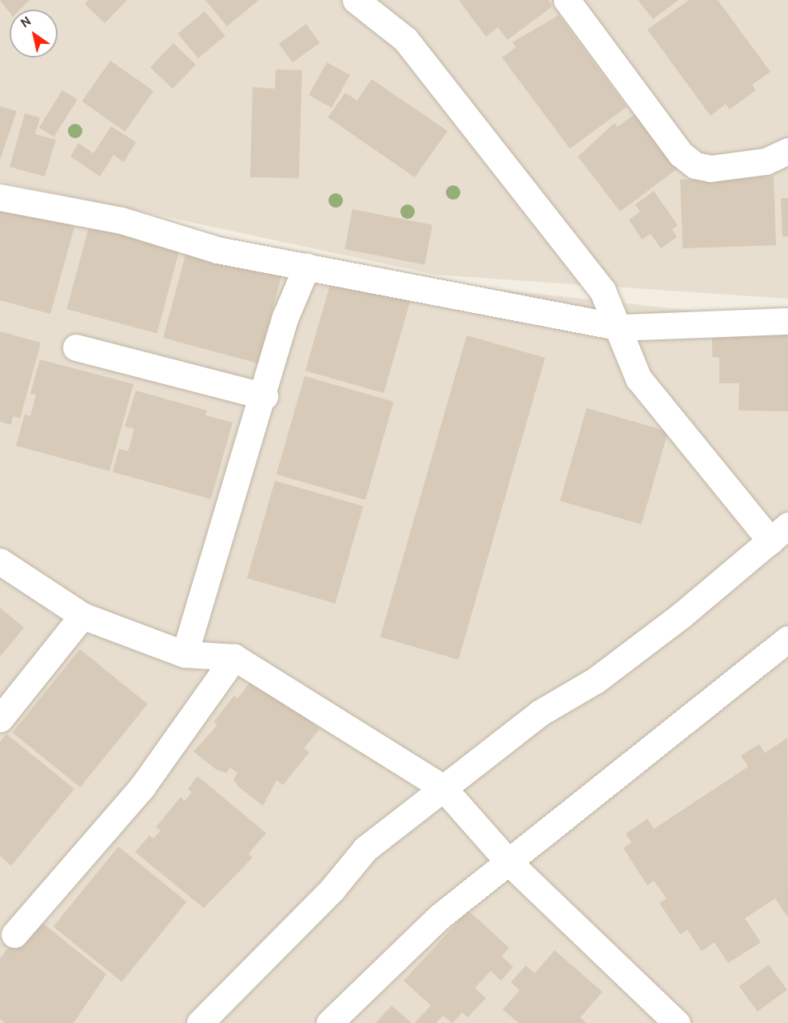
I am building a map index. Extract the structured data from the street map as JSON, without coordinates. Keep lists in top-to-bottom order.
{
  "north": "top left"
}
